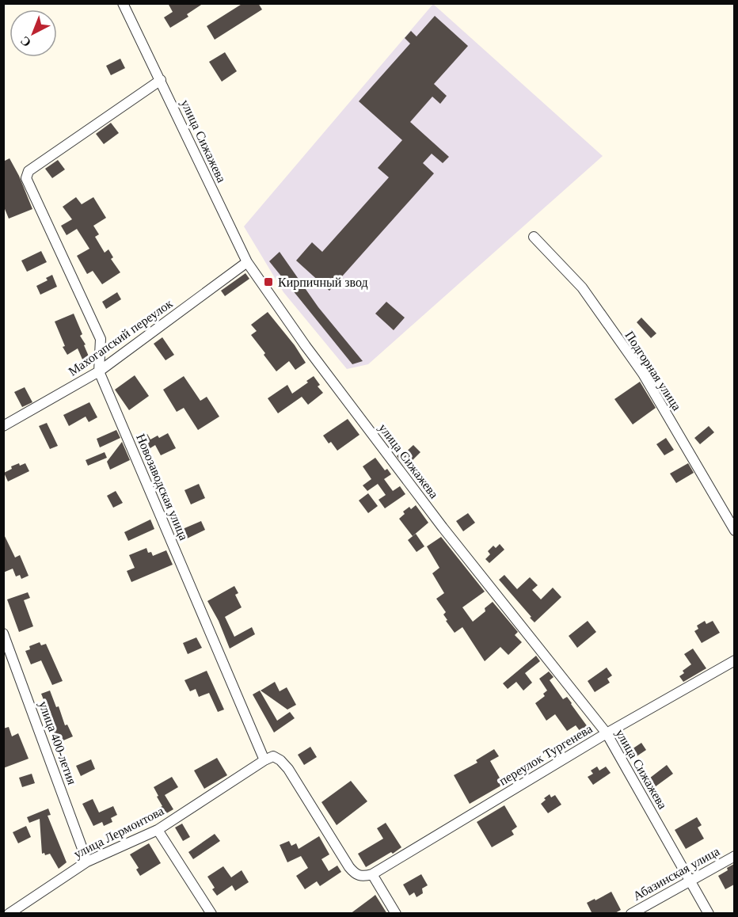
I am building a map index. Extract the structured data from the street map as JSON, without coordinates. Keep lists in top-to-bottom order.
{
  "streets": {
    "street": [
      "улица Сижажева",
      "Махогапский переулок",
      "Подгорная улица",
      "Новозаводская улица",
      "улица 400-летия",
      "переулок Тургенева",
      "улица Лермонтова",
      "Абазинская улица"
    ]
  },
  "crossings": [
    ["улица Сижажева", "Махогапский переулок"],
    ["улица Сижажева", "Новозаводская улица"],
    ["улица Сижажева", "переулок Тургенева"],
    ["улица Сижажева", "Абазинская улица"],
    ["Махогапский переулок", "Новозаводская улица"],
    ["Новозаводская улица", "улица Лермонтова"],
    ["улица 400-летия", "улица Лермонтова"]
  ],
  "places": {
    "transit": ["Кирпичный звод"]
  },
  "north": "bottom left"
}
